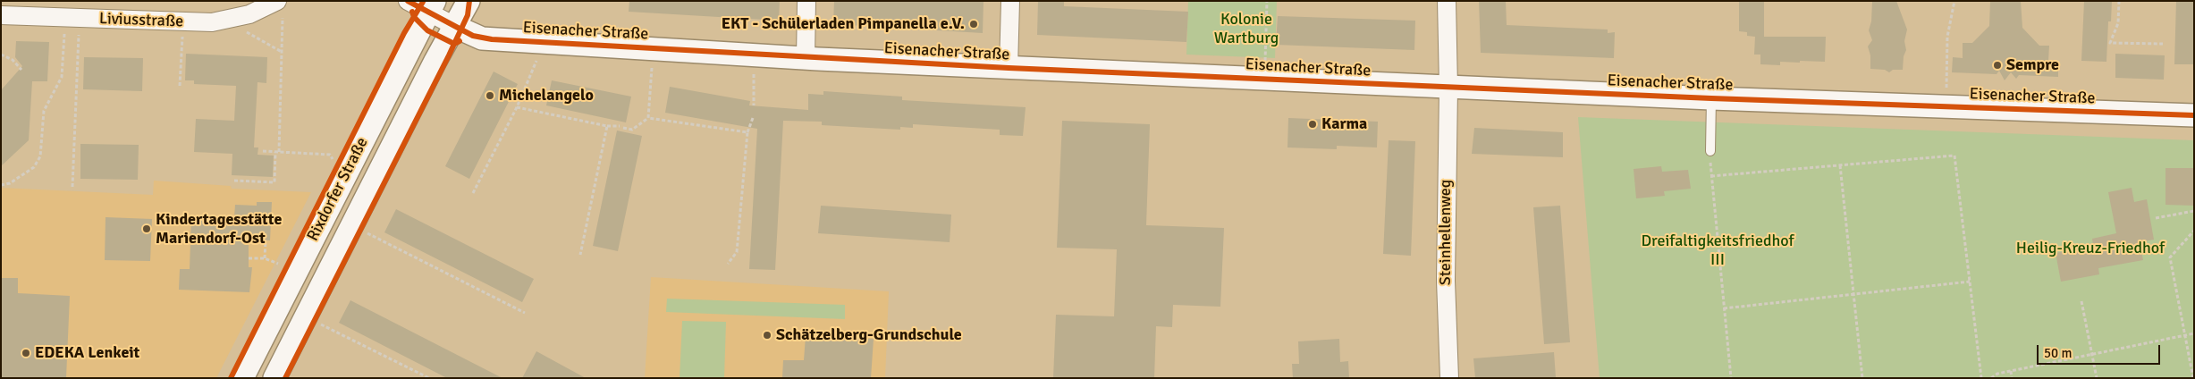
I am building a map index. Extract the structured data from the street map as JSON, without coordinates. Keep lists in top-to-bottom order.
{
  "streets": {
    "street": [
      "Liviusstraße",
      "Eisenacher Straße",
      "Rixdorfer Straße",
      "Steinhellenweg"
    ]
  },
  "crossings": [
    ["Eisenacher Straße", "Rixdorfer Straße"],
    ["Eisenacher Straße", "Steinhellenweg"]
  ],
  "parks": ["Kolonie Wartburg", "Dreifaltigkeitsfriedhof III", "Heilig-Kreuz-Friedhof"],
  "places": [
    "EKT - Schülerladen Pimpanella e.V.",
    "Sempre",
    "Michelangelo",
    "Karma",
    "Kindertagesstätte Mariendorf-Ost",
    "Schätzelberg-Grundschule",
    "EDEKA Lenkeit"
  ],
  "scale_bar": "50 m"
}
